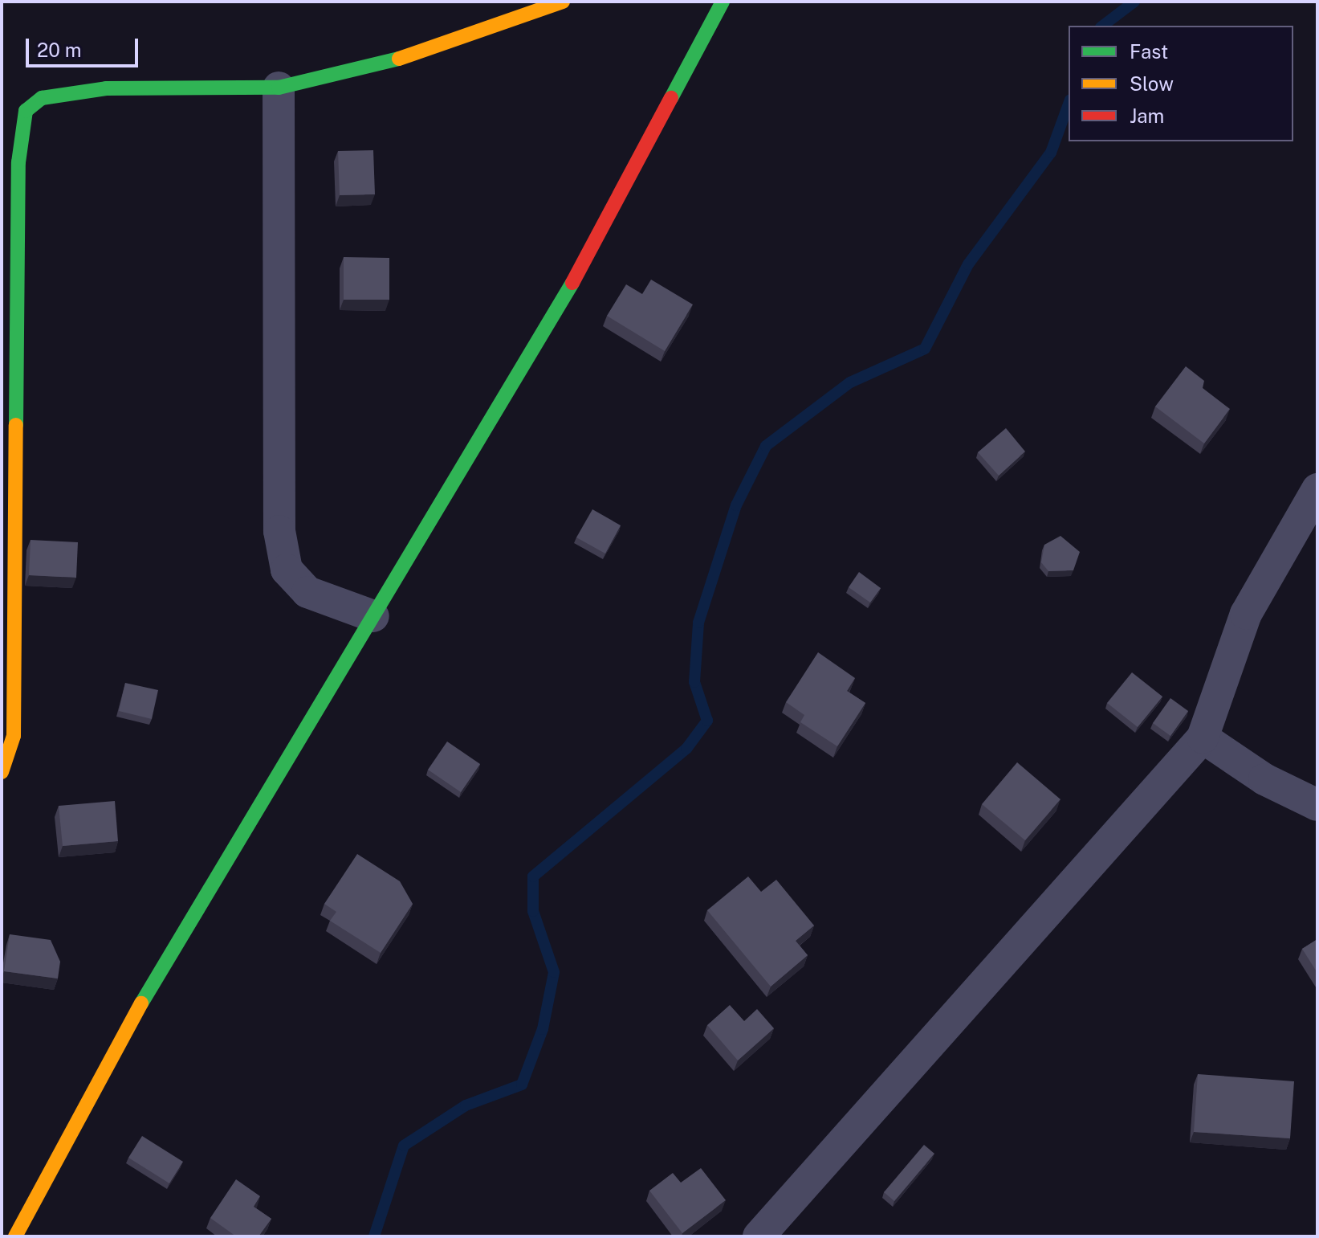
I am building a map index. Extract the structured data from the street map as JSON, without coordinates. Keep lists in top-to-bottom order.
{
  "legend": ["Fast", "Slow", "Jam"],
  "scale_bar": "20 m"
}
